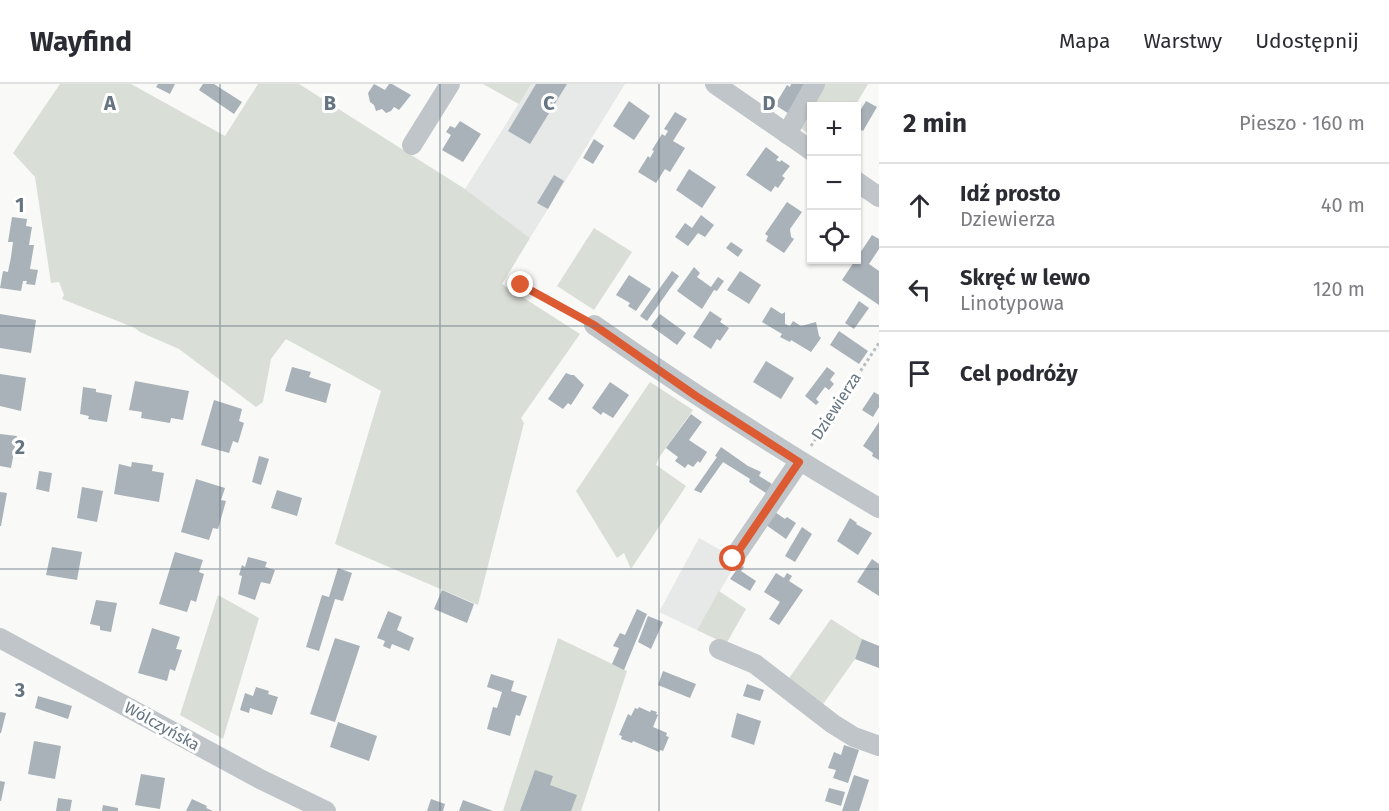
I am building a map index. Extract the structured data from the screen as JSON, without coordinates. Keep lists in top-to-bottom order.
{
  "streets": {
    "street": ["Wólczyńska"],
    "path": ["Dziewierza"]
  },
  "page": {
    "header": "Wayfind",
    "nav": ["Mapa", "Warstwy", "Udostępnij"],
    "heading": ["2 min", "Pieszo · 160 m"],
    "map_buttons": ["+", "−"],
    "list": [
      ["Idź prosto", "Dziewierza", "40 m"],
      ["Skręć w lewo", "Linotypowa", "120 m"],
      "Cel podróży"
    ]
  },
  "grid": {
    "columns": [
      "A",
      "B",
      "C",
      "D"
    ],
    "rows": ["1", "2", "3"]
  }
}
